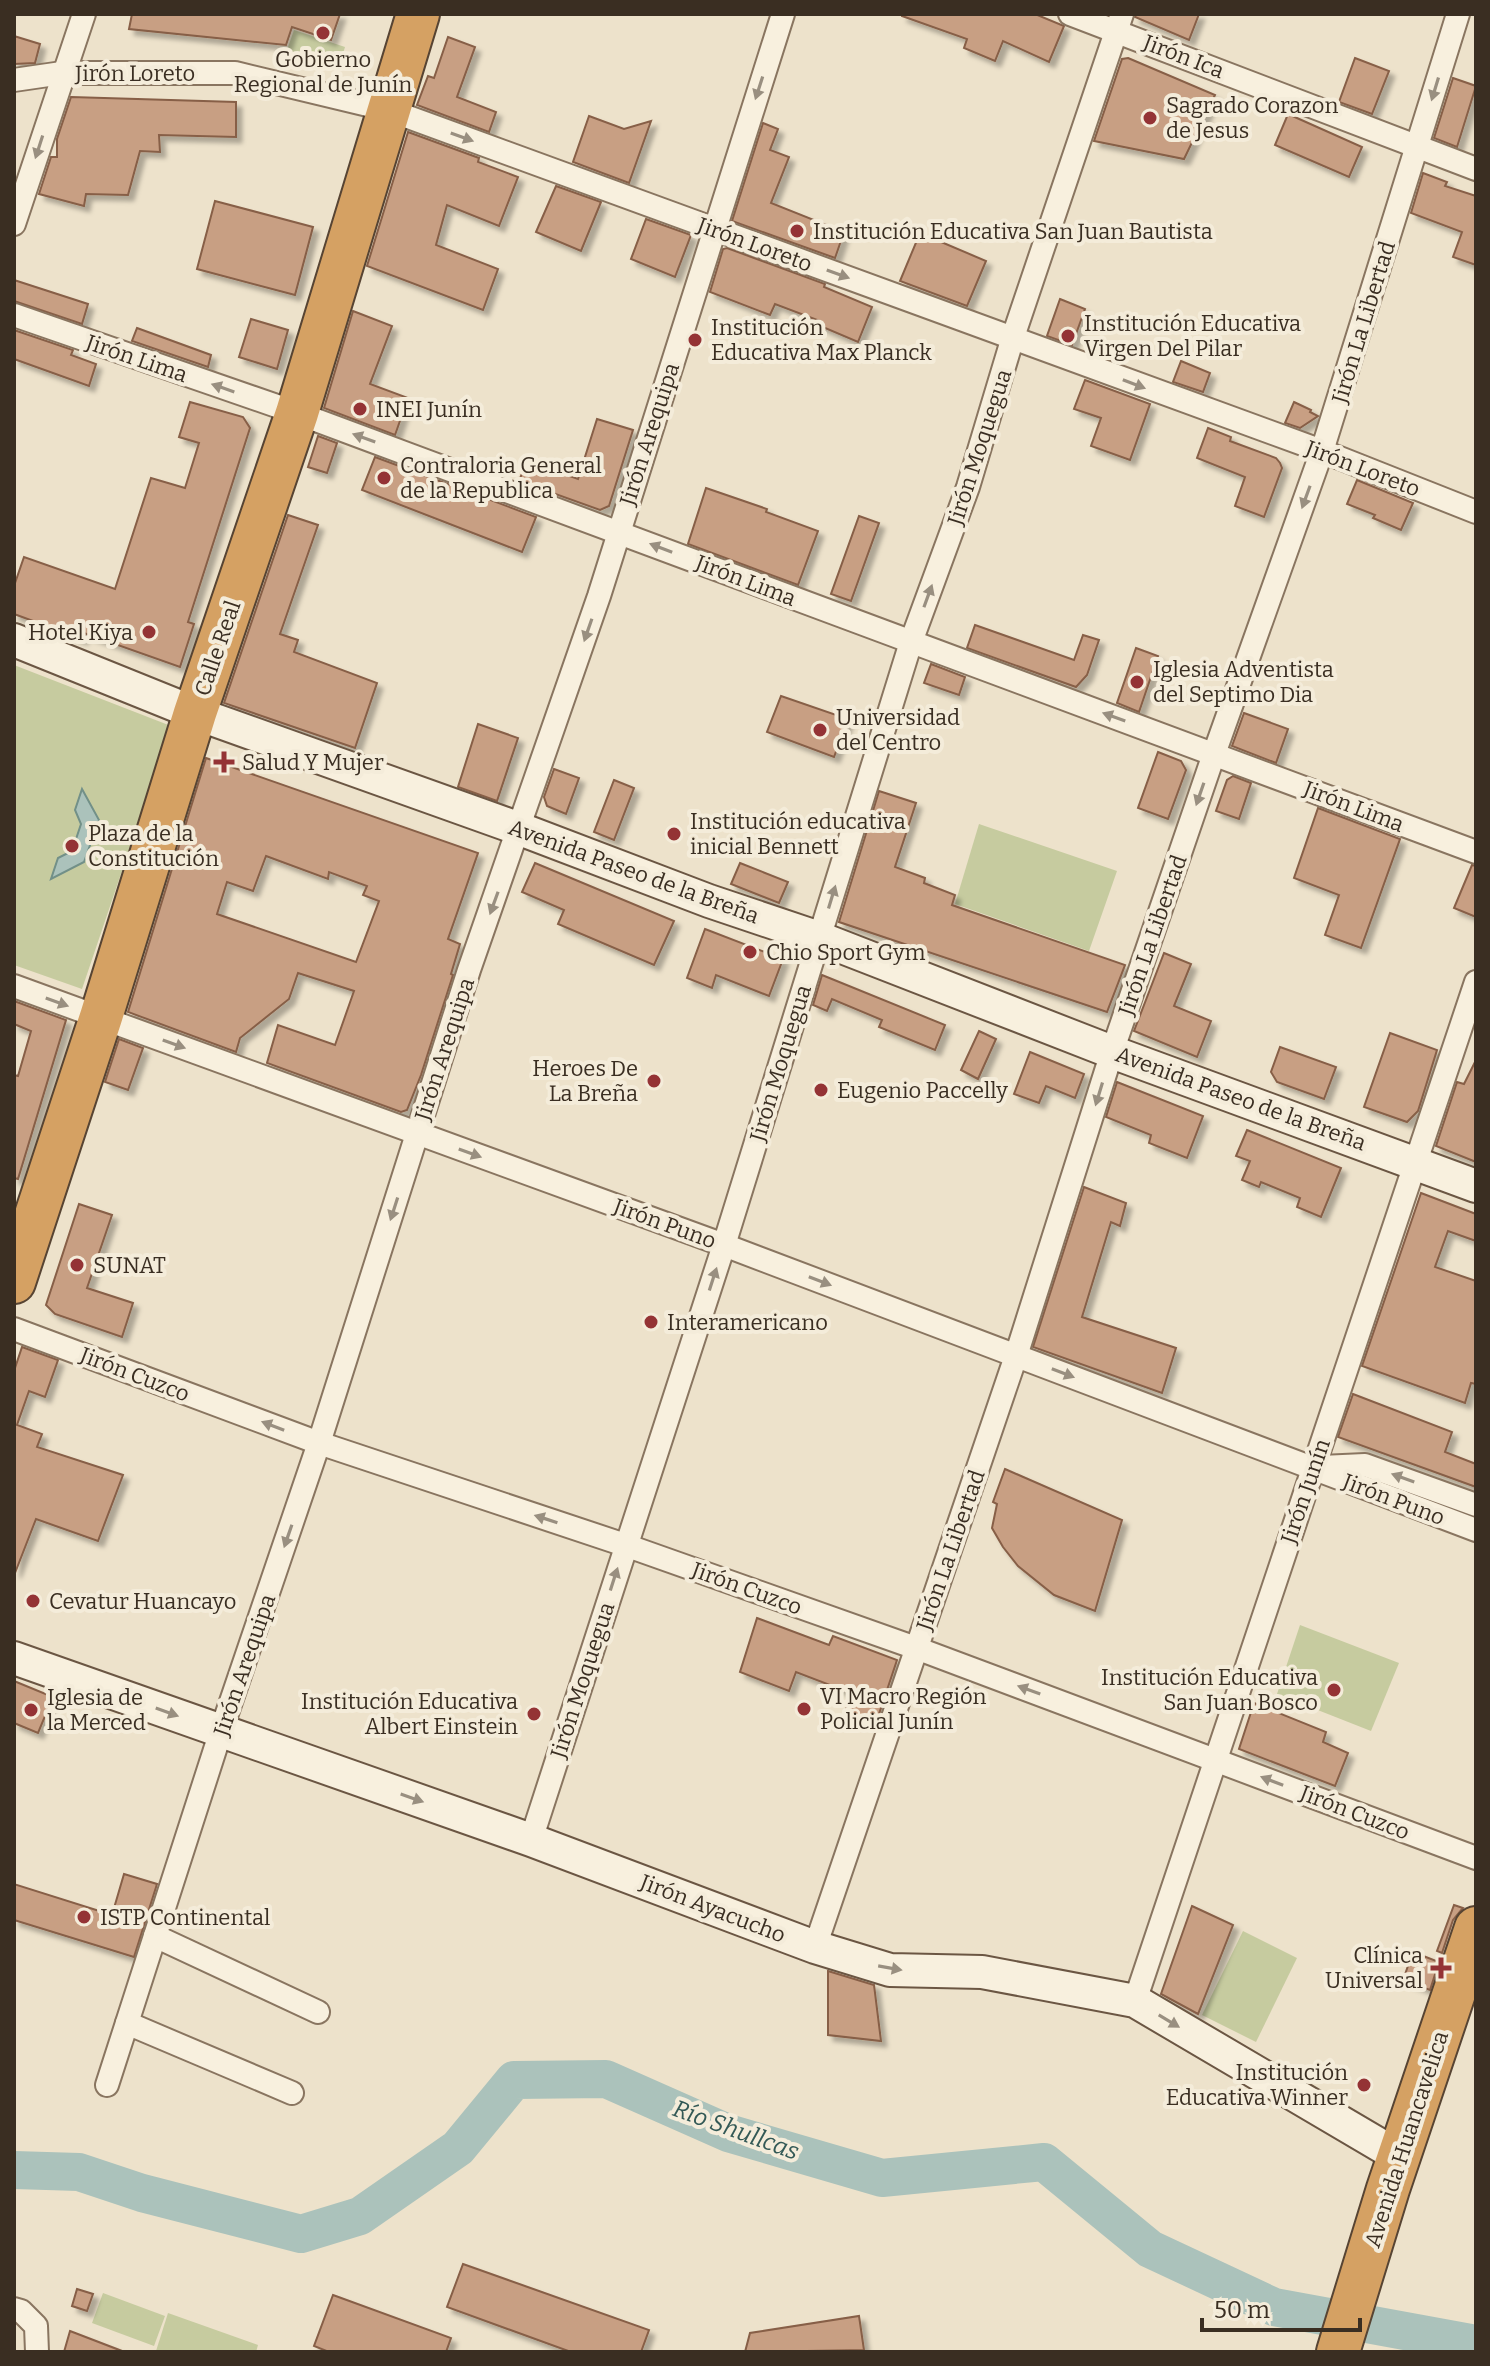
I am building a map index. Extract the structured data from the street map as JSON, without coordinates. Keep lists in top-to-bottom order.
{
  "streets": {
    "highway": ["Calle Real", "Avenida Huancavelica"],
    "street": [
      "Jirón Ica",
      "Jirón Loreto",
      "Jirón La Libertad",
      "Jirón Lima",
      "Jirón Arequipa",
      "Jirón Moquegua",
      "Avenida Paseo de la Breña",
      "Jirón Puno",
      "Jirón Cuzco",
      "Jirón Junín",
      "Jirón Ayacucho"
    ]
  },
  "crossings": [
    ["Jirón Ica", "Jirón La Libertad"],
    ["Jirón Ica", "Jirón Moquegua"],
    ["Jirón Loreto", "Jirón La Libertad"],
    ["Jirón Loreto", "Jirón Arequipa"],
    ["Jirón Loreto", "Jirón Moquegua"],
    ["Jirón Loreto", "Calle Real"],
    ["Jirón La Libertad", "Jirón Lima"],
    ["Jirón La Libertad", "Avenida Paseo de la Breña"],
    ["Jirón La Libertad", "Jirón Puno"],
    ["Jirón La Libertad", "Jirón Cuzco"],
    ["Jirón La Libertad", "Jirón Ayacucho"],
    ["Jirón Lima", "Jirón Arequipa"],
    ["Jirón Lima", "Jirón Moquegua"],
    ["Jirón Lima", "Calle Real"],
    ["Jirón Arequipa", "Avenida Paseo de la Breña"],
    ["Jirón Arequipa", "Jirón Puno"],
    ["Jirón Arequipa", "Jirón Cuzco"],
    ["Jirón Arequipa", "Jirón Ayacucho"],
    ["Jirón Moquegua", "Avenida Paseo de la Breña"],
    ["Jirón Moquegua", "Jirón Puno"],
    ["Jirón Moquegua", "Jirón Cuzco"],
    ["Jirón Moquegua", "Jirón Ayacucho"],
    ["Calle Real", "Avenida Paseo de la Breña"],
    ["Calle Real", "Jirón Puno"],
    ["Avenida Paseo de la Breña", "Jirón Junín"],
    ["Jirón Puno", "Jirón Junín"],
    ["Jirón Cuzco", "Jirón Junín"],
    ["Jirón Junín", "Jirón Ayacucho"],
    ["Jirón Ayacucho", "Avenida Huancavelica"]
  ],
  "one_way": [
    "Jirón Loreto",
    "Jirón La Libertad",
    "Jirón Lima",
    "Jirón Arequipa",
    "Jirón Moquegua",
    "Jirón Cuzco",
    "Jirón Ayacucho"
  ],
  "water": ["Río Shullcas"],
  "places": {
    "other": [
      "Gobierno Regional de Junín",
      "Sagrado Corazon de Jesus",
      "Institución Educativa San Juan Bautista",
      "Institución Educativa Virgen Del Pilar",
      "Institución Educativa Max Planck",
      "INEI Junín",
      "Contraloria General de la Republica",
      "Hotel Kiya",
      "Iglesia Adventista del Septimo Dia",
      "Universidad del Centro",
      "Institución educativa inicial Bennett",
      "Plaza de la Constitución",
      "Chio Sport Gym",
      "Heroes De La Breña",
      "Eugenio Paccelly",
      "SUNAT",
      "Interamericano",
      "Cevatur Huancayo",
      "Institución Educativa San Juan Bosco",
      "VI Macro Región Policial Junín",
      "Iglesia de la Merced",
      "Institución Educativa Albert Einstein",
      "ISTP Continental",
      "Institución Educativa Winner"
    ],
    "health": ["Salud Y Mujer", "Clínica Universal"]
  },
  "scale_bar": "50 m"
}
